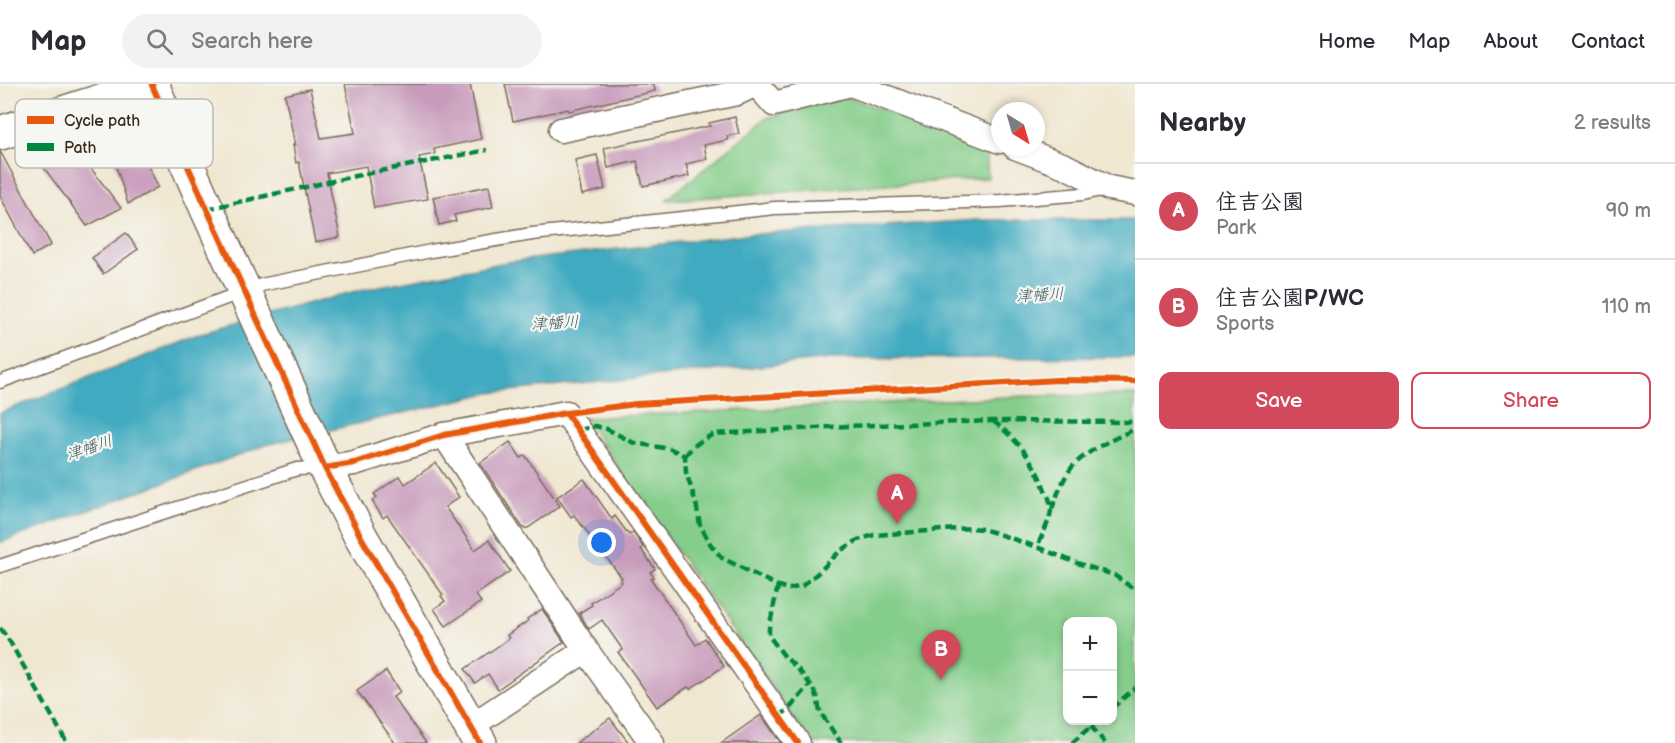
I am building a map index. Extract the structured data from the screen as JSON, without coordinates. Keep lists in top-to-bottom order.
{
  "water": ["津幡川"],
  "legend": ["Cycle path", "Path"],
  "north": "bottom right",
  "page": {
    "header": "Map",
    "search": "Search here",
    "nav": [
      "Home",
      "Map",
      "About",
      "Contact"
    ],
    "heading": ["Nearby", "2 results"],
    "list": [
      {
        "mark": "A",
        "name": "住吉公園",
        "note": "Park",
        "value": "90 m"
      },
      {
        "mark": "B",
        "name": "住吉公園P/WC",
        "note": "Sports",
        "value": "110 m"
      }
    ],
    "buttons": ["Save", "Share"],
    "pins": ["A", "B"],
    "map_buttons": ["+", "−"]
  }
}
